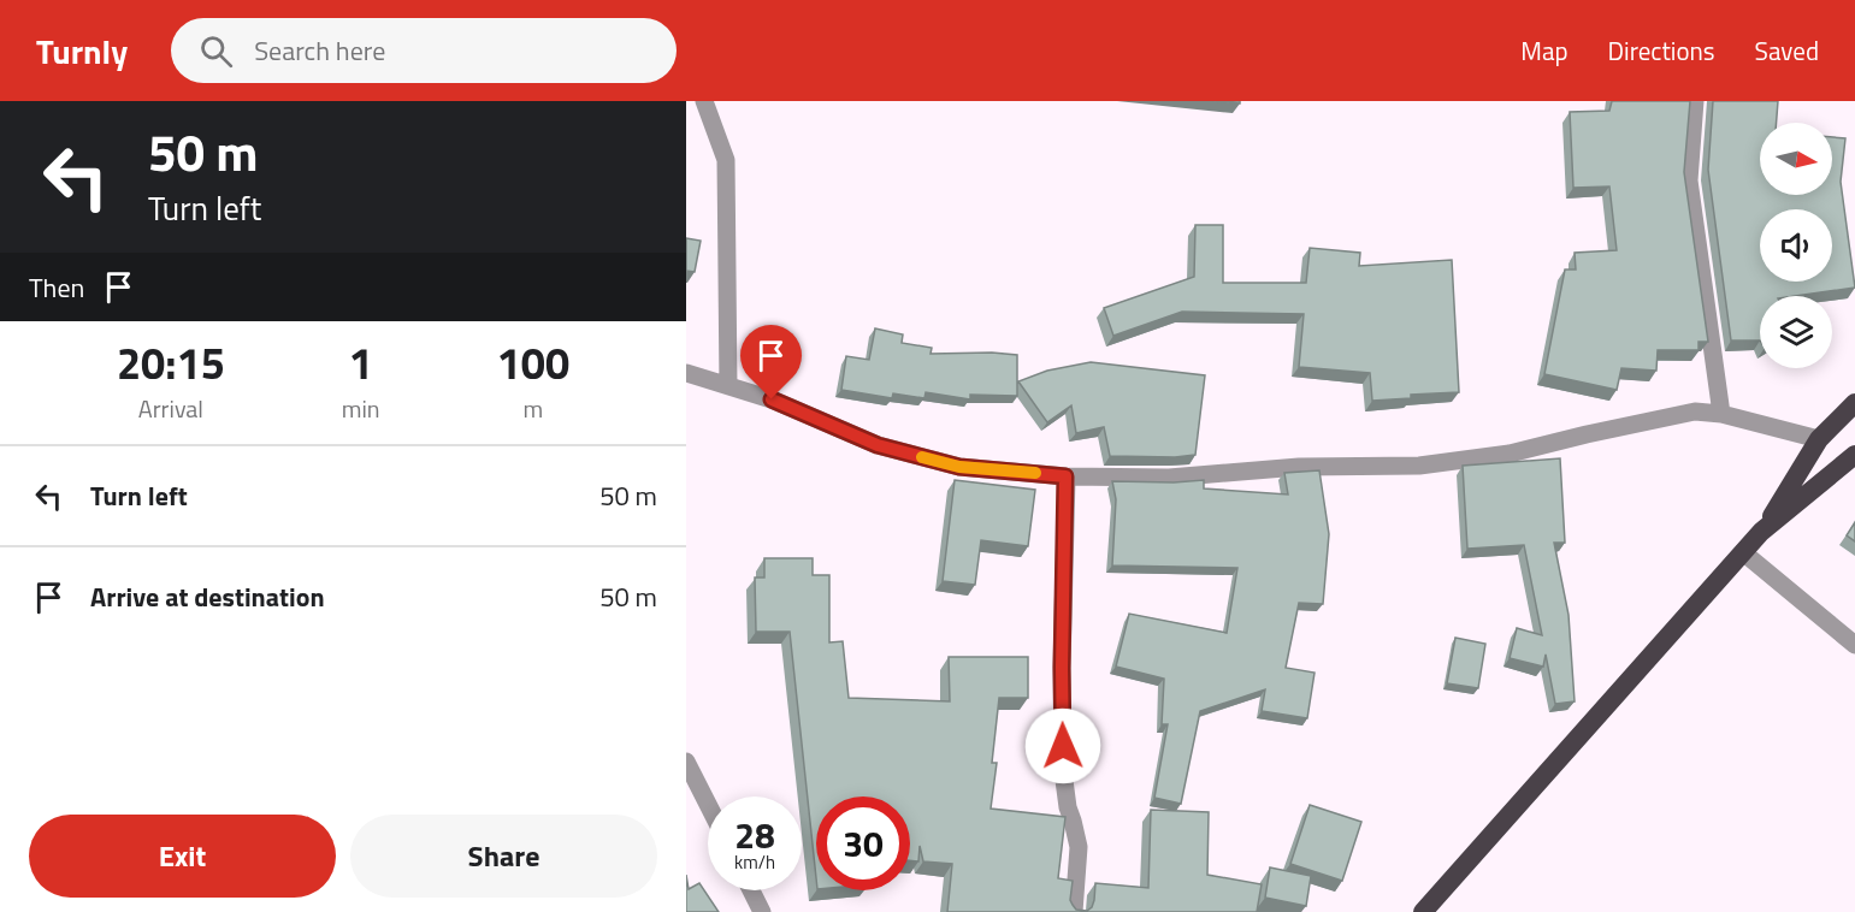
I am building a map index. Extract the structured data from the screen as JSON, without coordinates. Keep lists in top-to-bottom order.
{
  "north": "right",
  "page": {
    "header": "Turnly",
    "search": "Search here",
    "nav": ["Map", "Directions", "Saved"],
    "turn": ["50 m", "Turn left"],
    "then": "Then",
    "eta": [
      "20:15",
      "Arrival",
      "1",
      "min",
      "100",
      "m"
    ],
    "list": [
      {
        "name": "Turn left",
        "value": "50 m"
      },
      {
        "name": "Arrive at destination",
        "value": "50 m"
      }
    ],
    "speed": "28 km/h",
    "limit": "30",
    "buttons": ["Exit", "Share"]
  }
}
